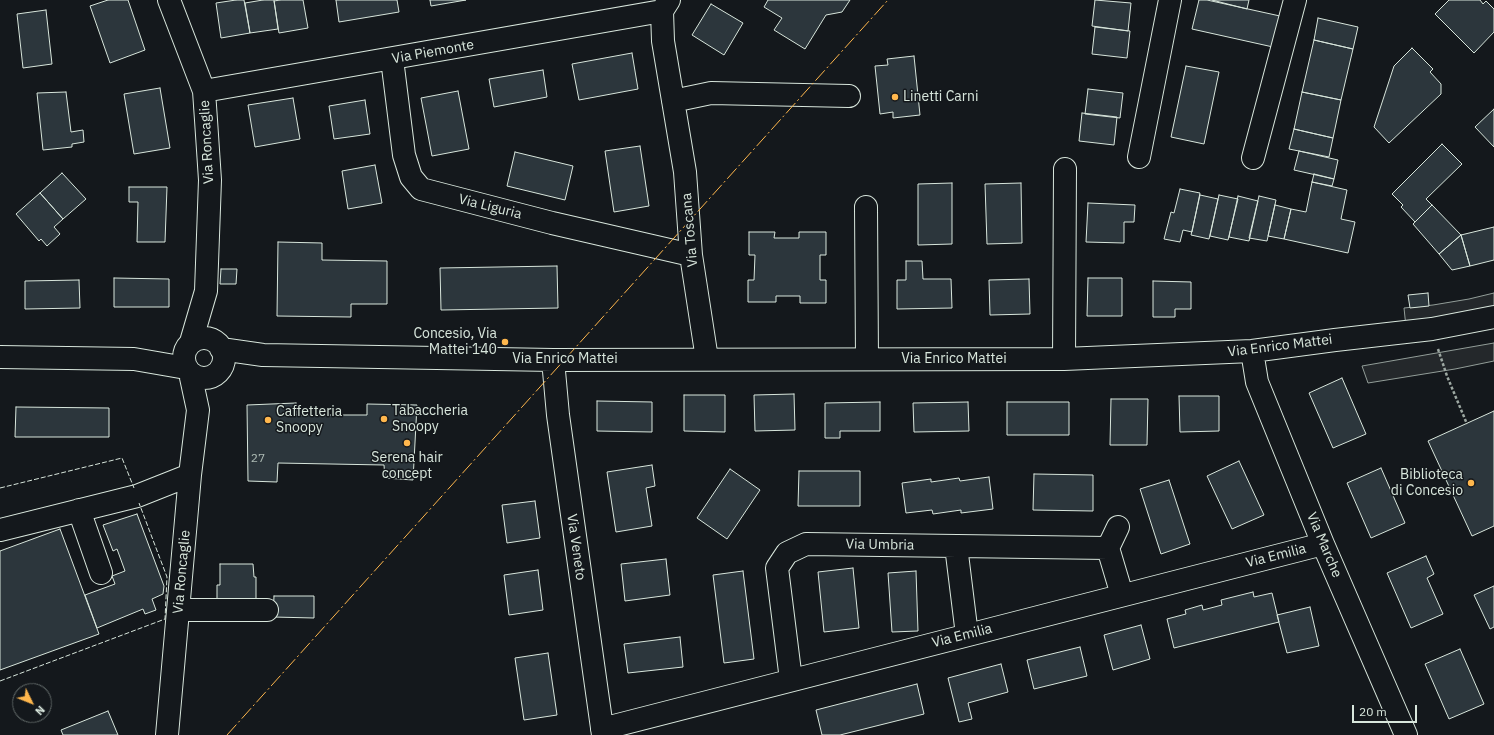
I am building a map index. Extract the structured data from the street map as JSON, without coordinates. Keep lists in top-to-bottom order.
{
  "streets": {
    "street": [
      "Via Piemonte",
      "Via Roncaglie",
      "Via Liguria",
      "Via Toscana",
      "Via Enrico Mattei",
      "Via Umbria",
      "Via Marche",
      "Via Veneto",
      "Via Emilia"
    ]
  },
  "crossings": [
    ["Via Piemonte", "Via Roncaglie"],
    ["Via Piemonte", "Via Liguria"],
    ["Via Piemonte", "Via Toscana"],
    ["Via Roncaglie", "Via Enrico Mattei"],
    ["Via Liguria", "Via Toscana"],
    ["Via Toscana", "Via Enrico Mattei"],
    ["Via Enrico Mattei", "Via Marche"],
    ["Via Enrico Mattei", "Via Veneto"],
    ["Via Umbria", "Via Emilia"],
    ["Via Marche", "Via Emilia"],
    ["Via Veneto", "Via Emilia"]
  ],
  "places": [
    "Linetti Carni",
    "Concesio, Via Mattei 140",
    "Tabaccheria Snoopy",
    "Caffetteria Snoopy",
    "Serena hair concept",
    "Biblioteca di Concesio"
  ],
  "house_numbers": ["27"],
  "scale_bar": "20 m",
  "north": "bottom right"
}
